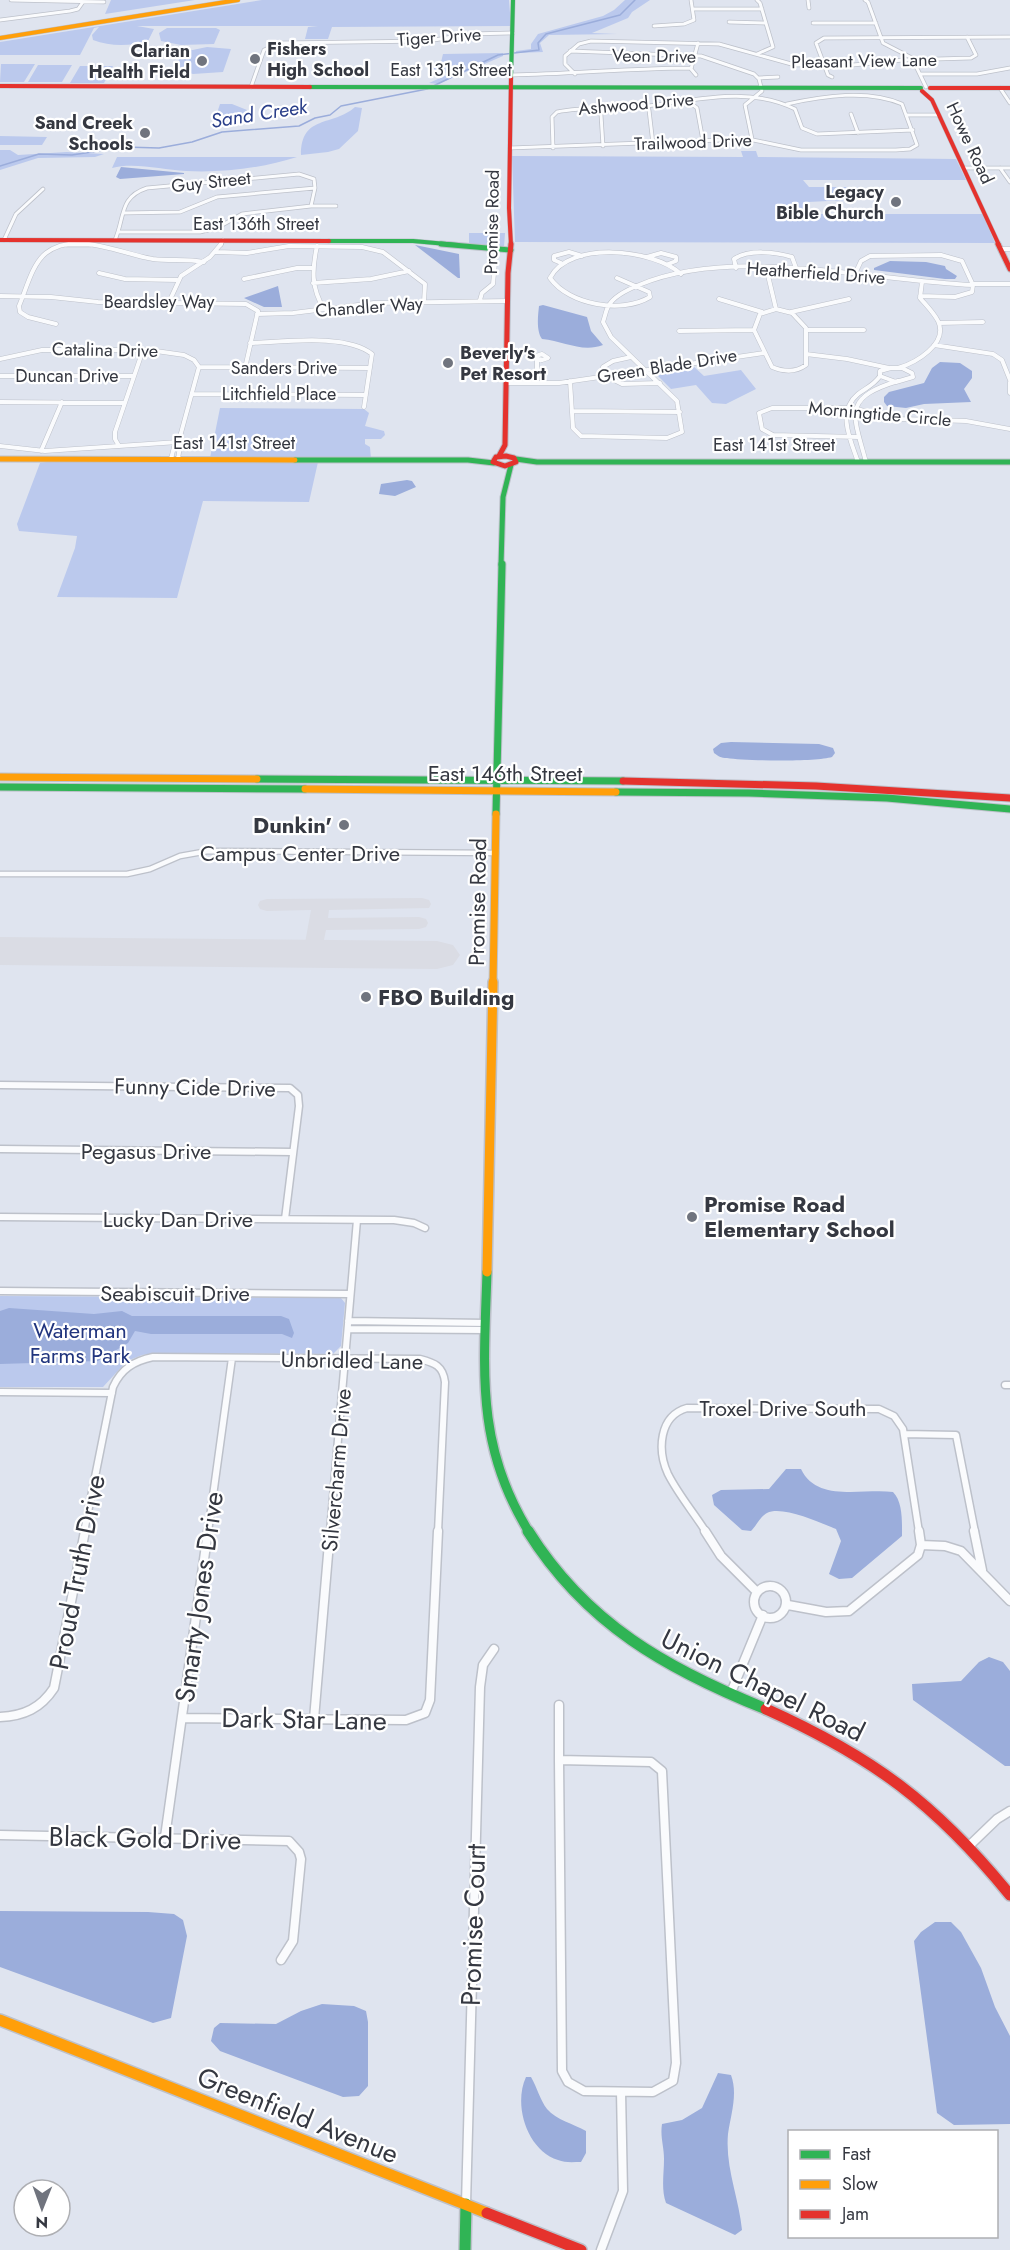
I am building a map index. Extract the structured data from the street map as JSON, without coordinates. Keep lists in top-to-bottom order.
{
  "streets": {
    "main road": [
      "East 131st Street",
      "Howe Road",
      "Promise Road",
      "East 136th Street",
      "East 141st Street",
      "East 146th Street",
      "Union Chapel Road",
      "Greenfield Avenue"
    ],
    "street": [
      "Tiger Drive",
      "Veon Drive",
      "Pleasant View Lane",
      "Ashwood Drive",
      "Trailwood Drive",
      "Guy Street",
      "Heatherfield Drive",
      "Beardsley Way",
      "Chandler Way",
      "Catalina Drive",
      "Green Blade Drive",
      "Sanders Drive",
      "Duncan Drive",
      "Litchfield Place",
      "Morningtide Circle",
      "Campus Center Drive",
      "Funny Cide Drive",
      "Pegasus Drive",
      "Lucky Dan Drive",
      "Seabiscuit Drive",
      "Unbridled Lane",
      "Troxel Drive South",
      "Silvercharm Drive",
      "Proud Truth Drive",
      "Smarty Jones Drive",
      "Dark Star Lane",
      "Black Gold Drive",
      "Promise Court"
    ]
  },
  "crossings": [
    ["Tiger Drive", "East 131st Street"],
    ["Tiger Drive", "Promise Road"],
    ["Veon Drive", "Pleasant View Lane"],
    ["Pleasant View Lane", "Howe Road"],
    ["East 131st Street", "Howe Road"],
    ["East 131st Street", "Promise Road"],
    ["Ashwood Drive", "Trailwood Drive"],
    ["Trailwood Drive", "Promise Road"],
    ["Guy Street", "East 136th Street"],
    ["Promise Road", "East 136th Street"],
    ["Promise Road", "Chandler Way"],
    ["Promise Road", "Green Blade Drive"],
    ["Promise Road", "East 141st Street"],
    ["Promise Road", "East 146th Street"],
    ["Promise Road", "Campus Center Drive"],
    ["Promise Road", "Union Chapel Road"],
    ["Beardsley Way", "Chandler Way"],
    ["Catalina Drive", "Sanders Drive"],
    ["Funny Cide Drive", "Pegasus Drive"],
    ["Funny Cide Drive", "Lucky Dan Drive"],
    ["Lucky Dan Drive", "Silvercharm Drive"],
    ["Seabiscuit Drive", "Silvercharm Drive"],
    ["Unbridled Lane", "Silvercharm Drive"],
    ["Unbridled Lane", "Proud Truth Drive"],
    ["Unbridled Lane", "Smarty Jones Drive"],
    ["Unbridled Lane", "Dark Star Lane"],
    ["Silvercharm Drive", "Dark Star Lane"],
    ["Smarty Jones Drive", "Dark Star Lane"],
    ["Smarty Jones Drive", "Black Gold Drive"],
    ["Promise Court", "Greenfield Avenue"]
  ],
  "water": ["Sand Creek"],
  "parks": ["Waterman Farms Park"],
  "places": [
    "Fishers High School",
    "Clarian Health Field",
    "Sand Creek Schools",
    "Legacy Bible Church",
    "Beverly's Pet Resort",
    "Dunkin'",
    "FBO Building",
    "Promise Road Elementary School"
  ],
  "legend": ["Fast", "Slow", "Jam"],
  "north": "bottom"
}
